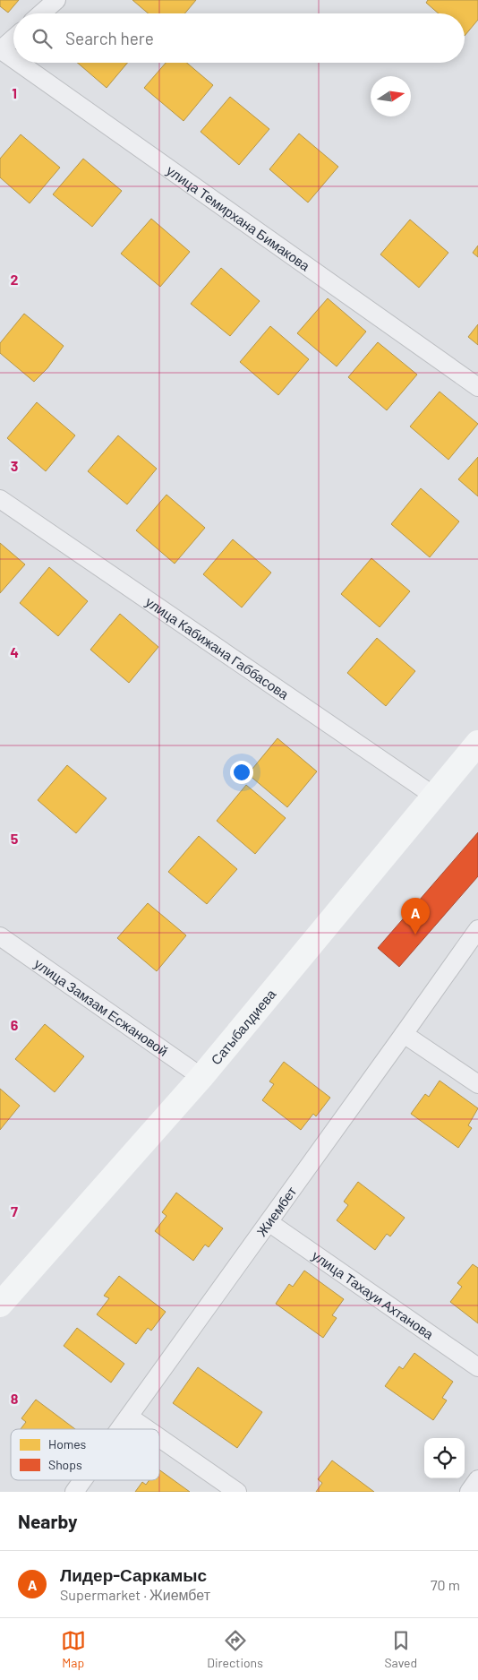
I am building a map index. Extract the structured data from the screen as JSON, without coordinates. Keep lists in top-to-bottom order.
{
  "streets": {
    "street": [
      "улица Темирхана Бимакова",
      "улица Кабижана Габбасова",
      "улица Замзам Есжановой",
      "Сатыбалдиева",
      "Жиембет",
      "улица Тахауи Ахтанова"
    ]
  },
  "crossings": [
    ["улица Кабижана Габбасова", "Сатыбалдиева"],
    ["улица Замзам Есжановой", "Сатыбалдиева"],
    ["Жиембет", "улица Тахауи Ахтанова"]
  ],
  "legend": ["Homes", "Shops"],
  "north": "right",
  "page": {
    "search": "Search here",
    "pins": "A",
    "heading": "Nearby",
    "list": [
      {
        "mark": "A",
        "name": "Лидер-Саркамыс",
        "note": "Supermarket · Жиембет",
        "value": "70 m"
      }
    ],
    "nav": ["Map", "Directions", "Saved"]
  },
  "grid": {
    "rows": [
      "1",
      "2",
      "3",
      "4",
      "5",
      "6",
      "7",
      "8"
    ]
  }
}
